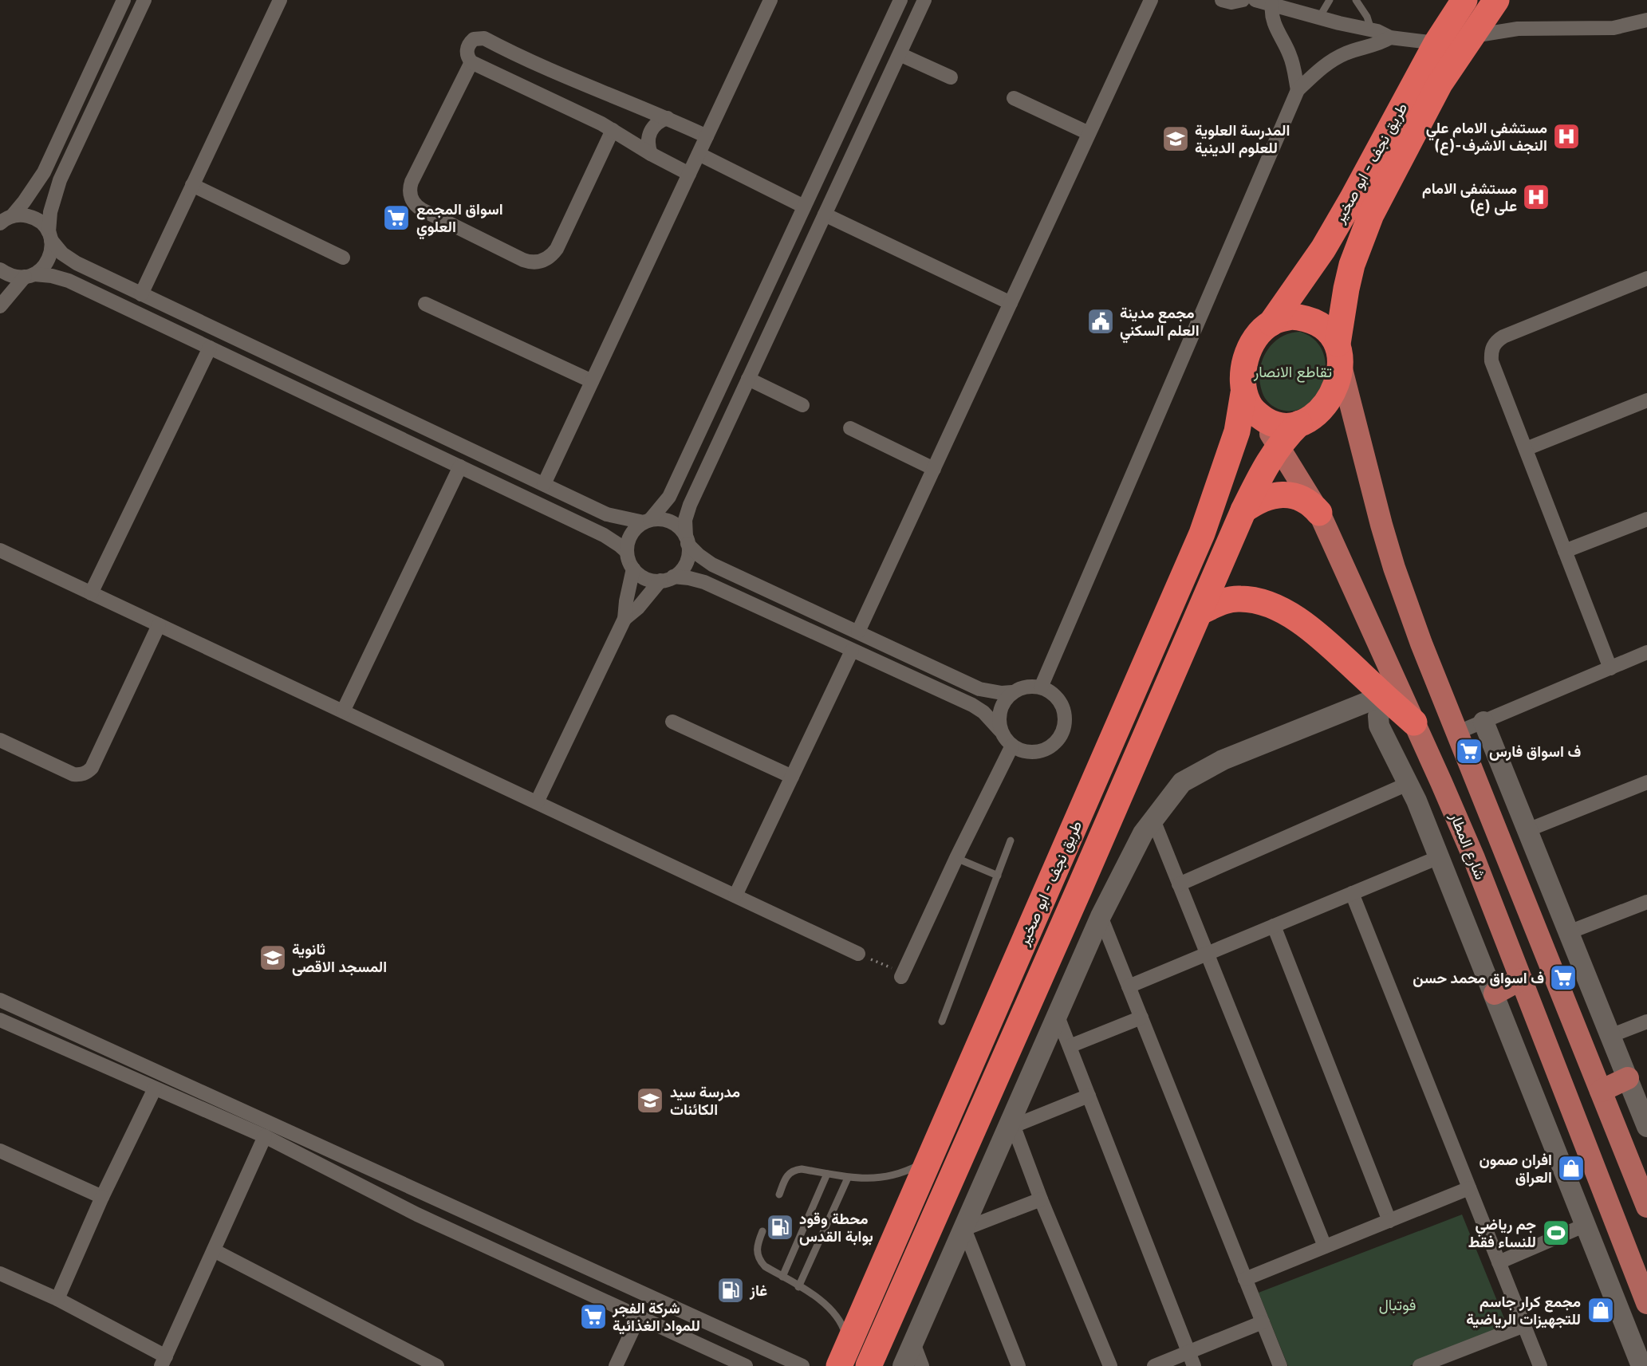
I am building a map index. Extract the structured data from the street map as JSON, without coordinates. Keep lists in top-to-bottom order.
{
  "streets": {
    "highway": ["طريق نجف - ابو صخير"],
    "main road": ["شارع المطار"]
  },
  "crossings": [
    ["طريق نجف - ابو صخير", "شارع المطار"]
  ],
  "parks": ["تقاطع الانصار", "فوتبال"],
  "places": {
    "hospital": ["مستشفى الامام علي (ع)-النجف الاشرف", "مستشفی الامام علی (ع)"],
    "school or university": ["المدرسة العلوية للعلوم الدينية", "ثانوية المسجد الاقصى", "مدرسة سيد الكائنات"],
    "supermarket": [
      "اسواق المجمع العلوي",
      "ف اسواق فارس",
      "ف اسواق محمد حسن",
      "شركة الفجر للمواد الغذائية"
    ],
    "public building": ["مجمع مدينة العلم السكني"],
    "shop": ["افران صمون العراق", "مجمع كرار جاسم للتجهيزات الرياضية"],
    "fuel station": ["محطة وقود بوابة القدس", "غاز"],
    "sports": ["جم رياضي للنساء فقط"]
  }
}
